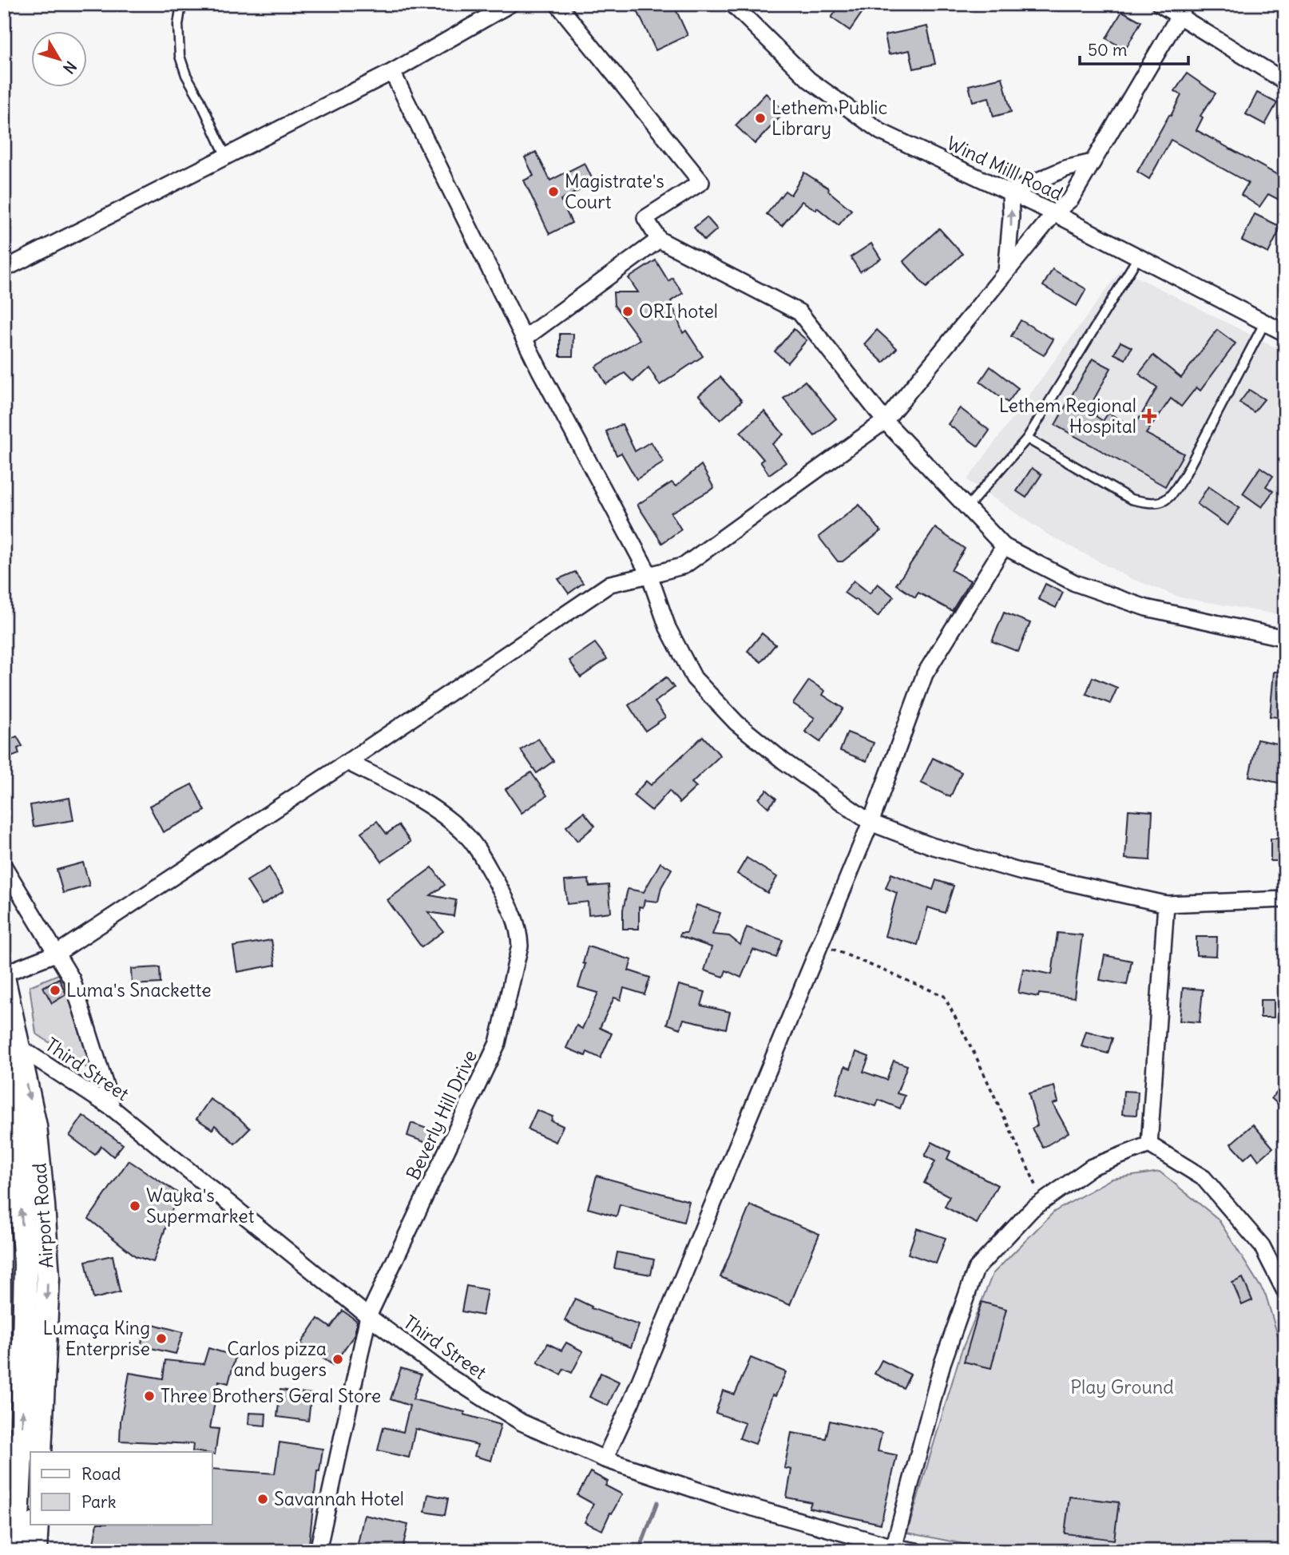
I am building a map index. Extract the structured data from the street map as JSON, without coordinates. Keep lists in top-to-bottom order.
{
  "streets": {
    "street": [
      "Wind Milll Road",
      "Third Street",
      "Beverly Hill Drive",
      "Airport Road"
    ]
  },
  "crossings": [
    ["Third Street", "Beverly Hill Drive"],
    ["Third Street", "Airport Road"]
  ],
  "parks": ["Play Ground"],
  "places": {
    "other": [
      "Lethem Public Library",
      "Magistrate's Court",
      "ORI hotel",
      "Luma's Snackette",
      "Wayka's Supermarket",
      "Lumaça King Enterprise",
      "Carlos pizza and bugers",
      "Three Brothers Geral Store",
      "Savannah Hotel"
    ],
    "health": ["Lethem Regional Hospital"]
  },
  "legend": ["Road", "Park"],
  "scale_bar": "50 m",
  "north": "bottom right"
}
